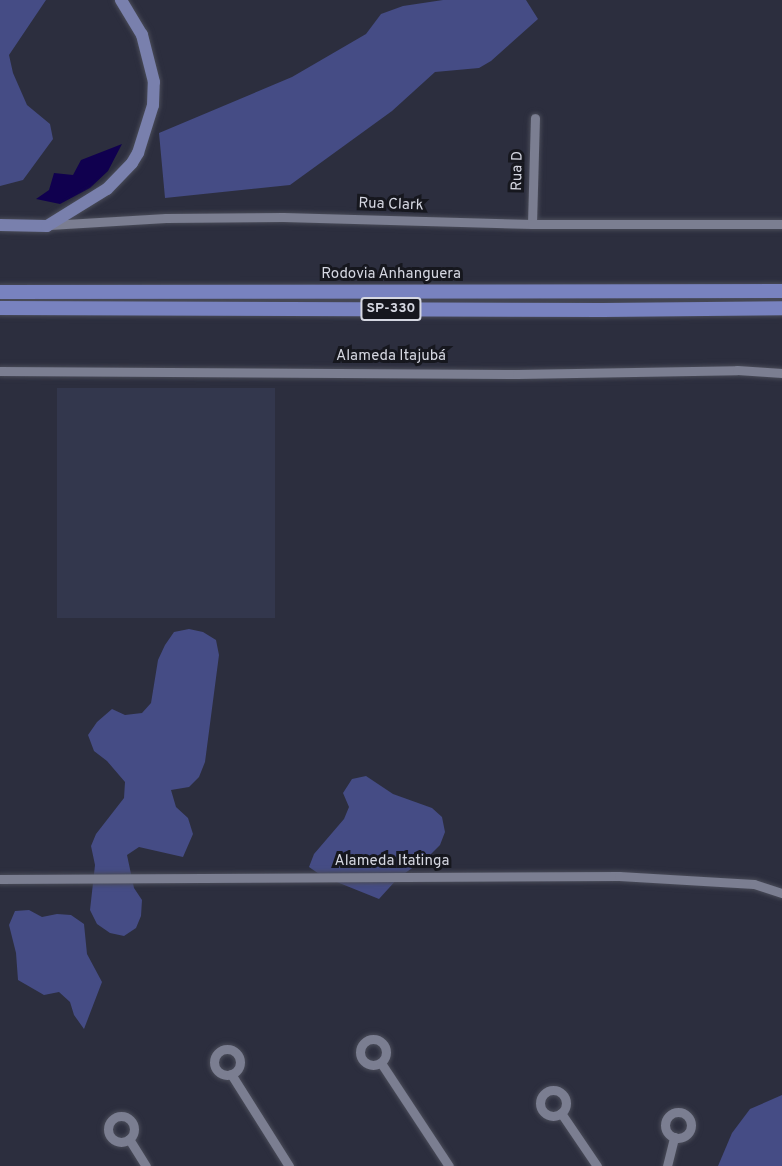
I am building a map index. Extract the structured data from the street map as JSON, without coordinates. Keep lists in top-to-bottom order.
{
  "streets": {
    "highway": ["Rodovia Anhanguera", "SP-330"],
    "main road": ["Rua Clark"],
    "street": ["Rua D", "Alameda Itajubá", "Alameda Itatinga"]
  },
  "crossings": [
    ["Rua D", "Rua Clark"]
  ]
}
